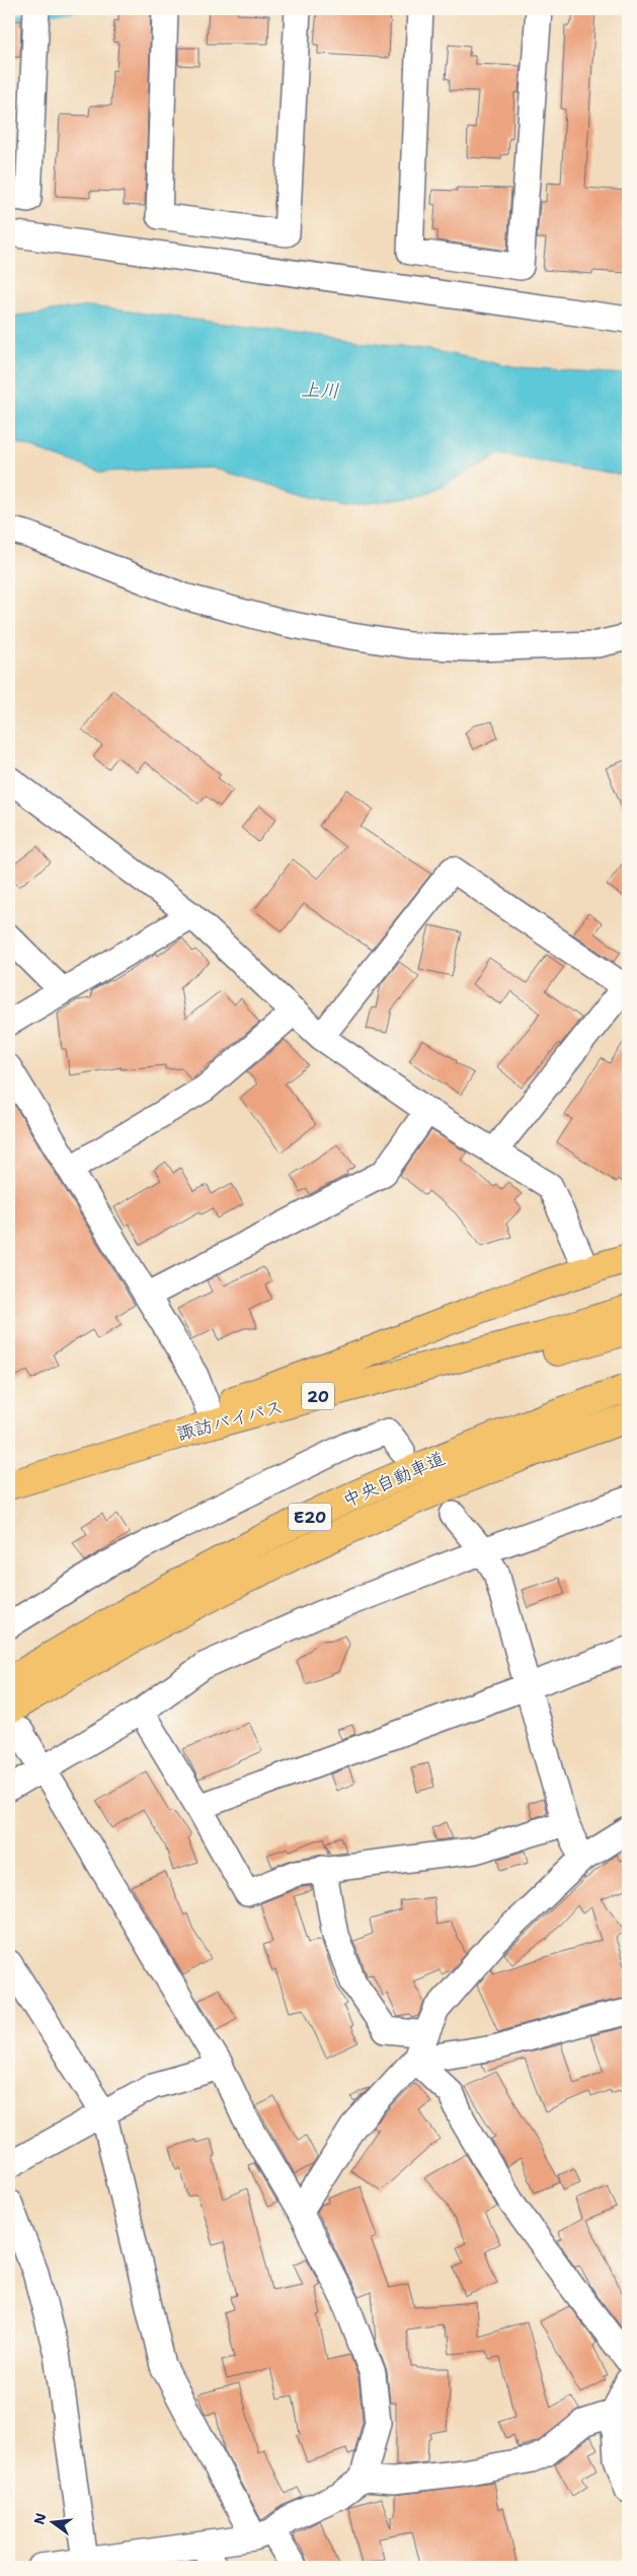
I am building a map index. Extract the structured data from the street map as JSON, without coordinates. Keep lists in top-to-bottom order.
{
  "streets": {
    "highway": [
      "20",
      "諏訪バイパス",
      "中央自動車道",
      "E20"
    ]
  },
  "crossings": [
    ["20", "諏訪バイパス"]
  ],
  "water": ["上川"],
  "north": "left"
}
